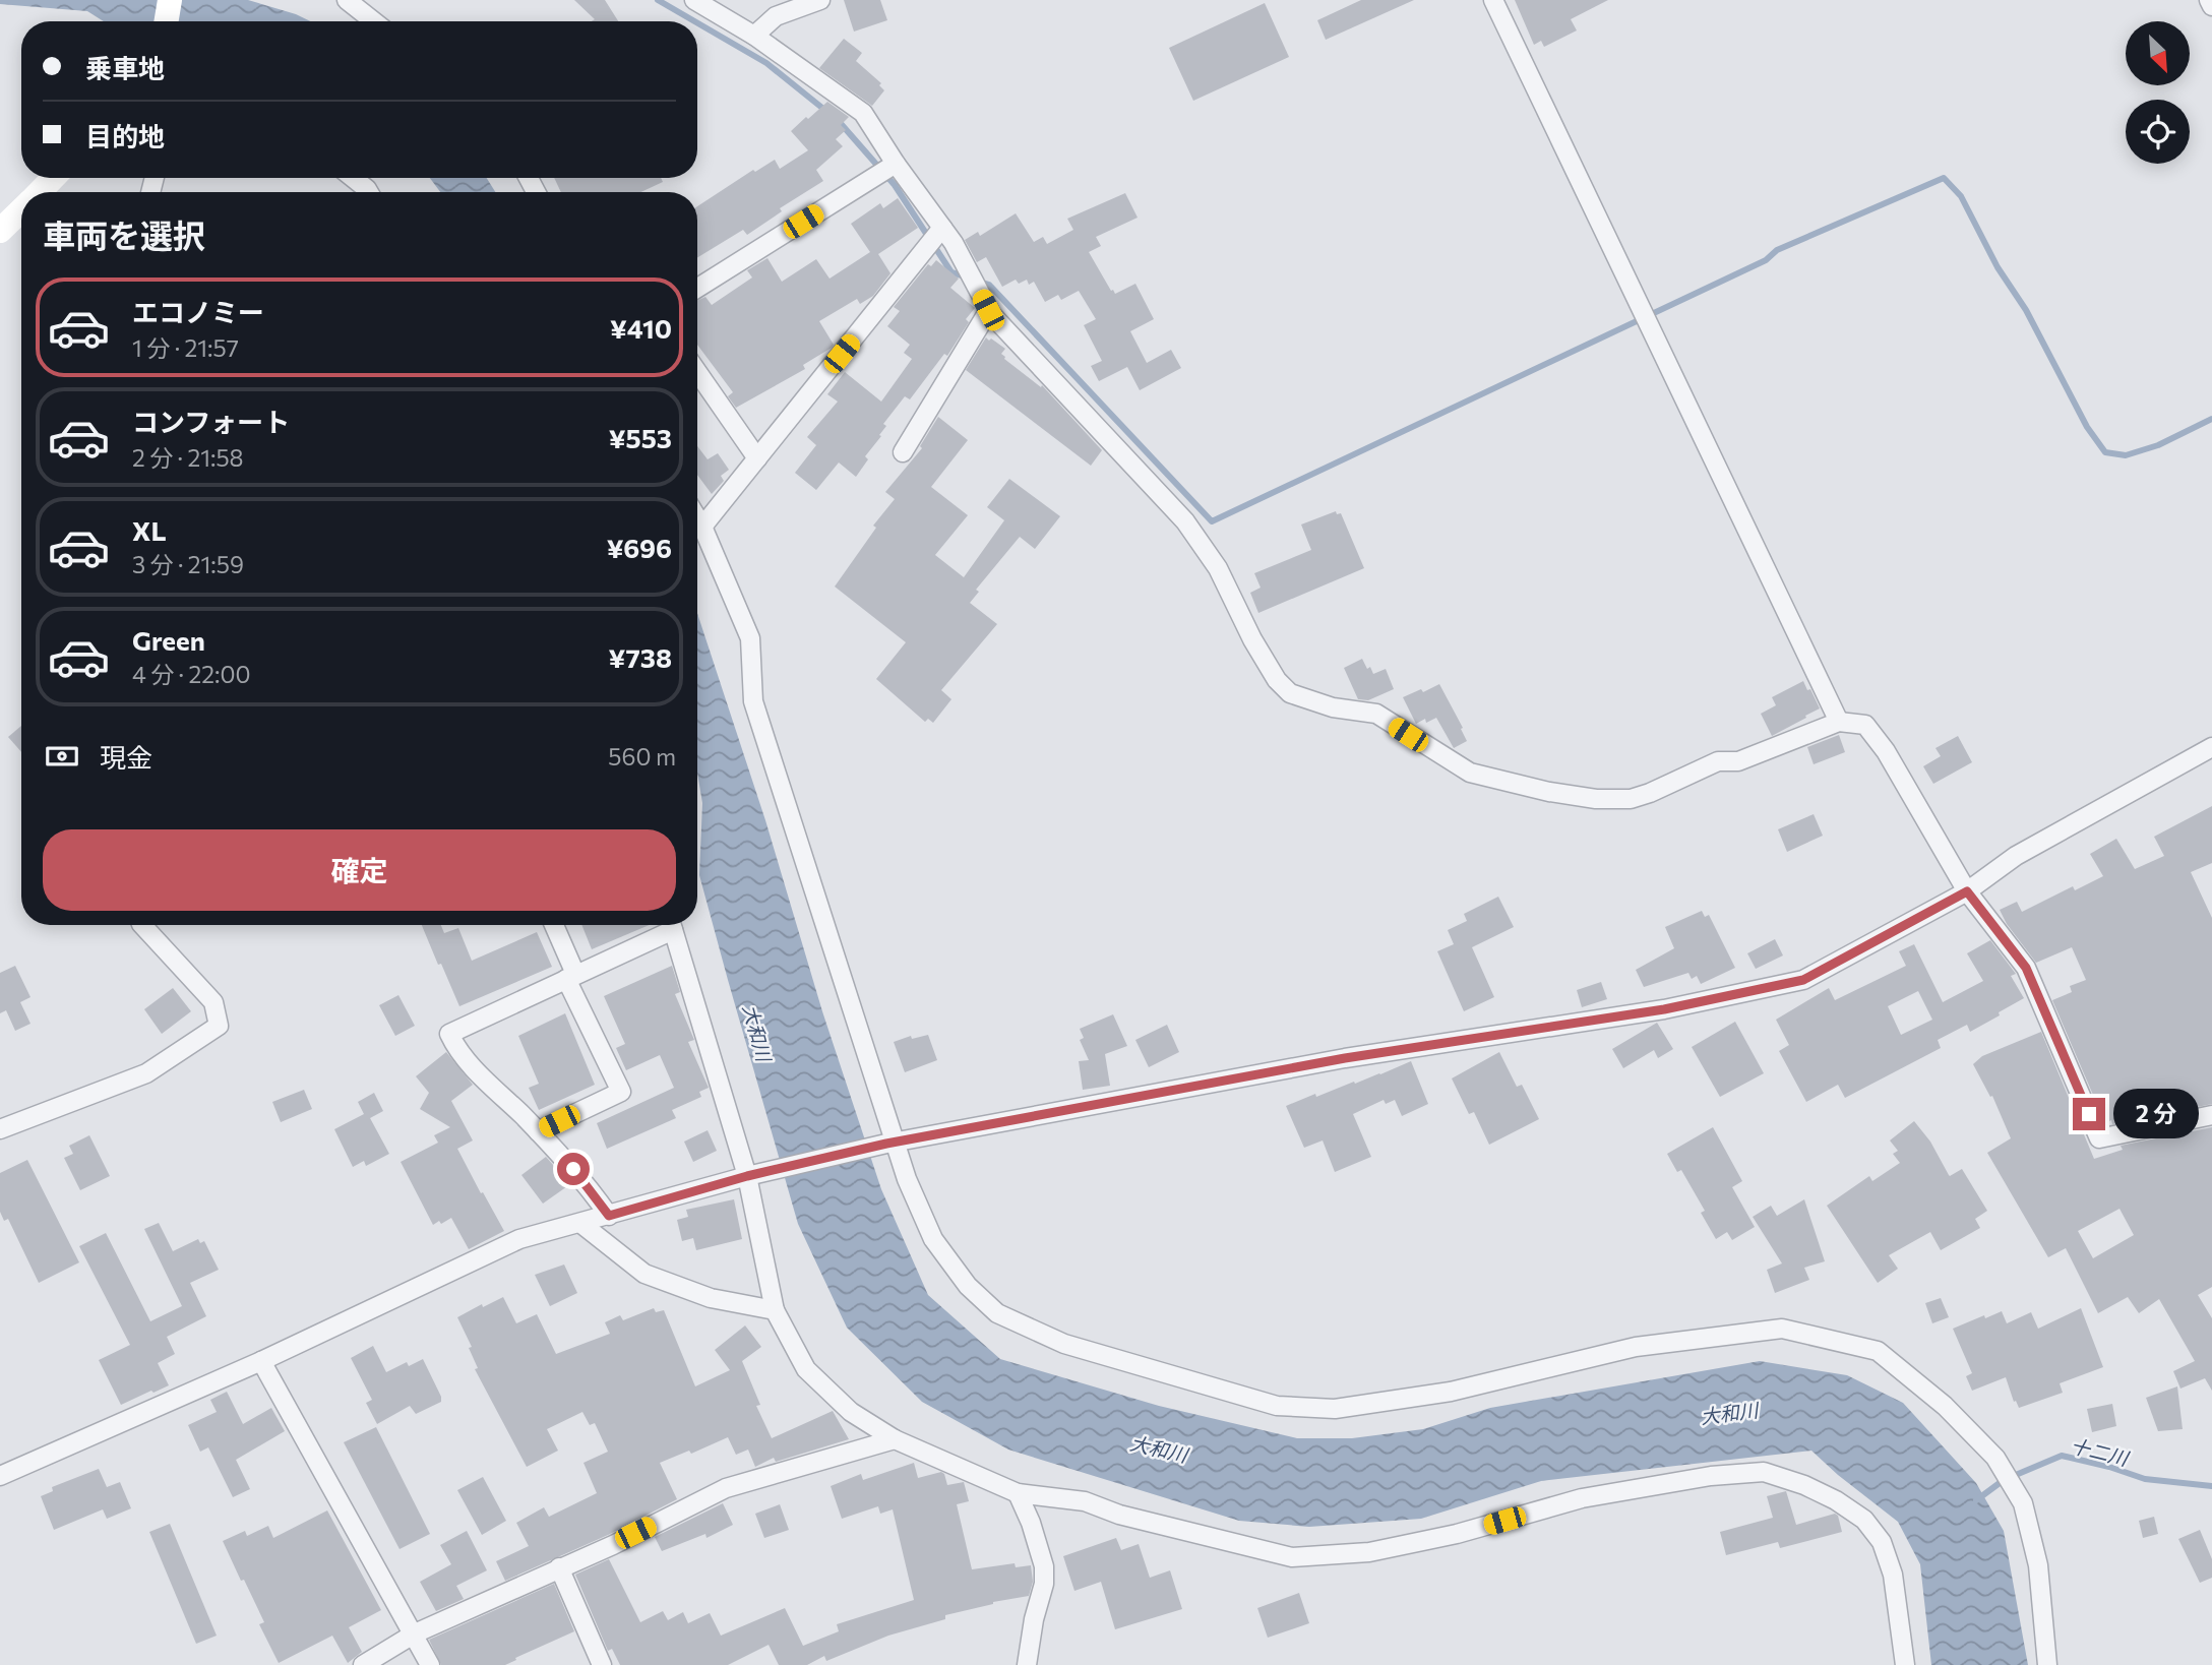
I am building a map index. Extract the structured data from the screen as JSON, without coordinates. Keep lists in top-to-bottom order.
{
  "water": ["大和川", "十二川"],
  "north": "bottom right",
  "page": {
    "banner": ["乗車地", "目的地"],
    "heading": "車両を選択",
    "list": [
      {
        "name": "エコノミー",
        "note": "1 分 · 21:57",
        "value": "¥410"
      },
      {
        "name": "コンフォート",
        "note": "2 分 · 21:58",
        "value": "¥553"
      },
      {
        "name": "XL",
        "note": "3 分 · 21:59",
        "value": "¥696"
      },
      {
        "name": "Green",
        "note": "4 分 · 22:00",
        "value": "¥738"
      }
    ],
    "pay": ["現金", "560 m"],
    "buttons": "確定",
    "bubble": "2 分"
  }
}
